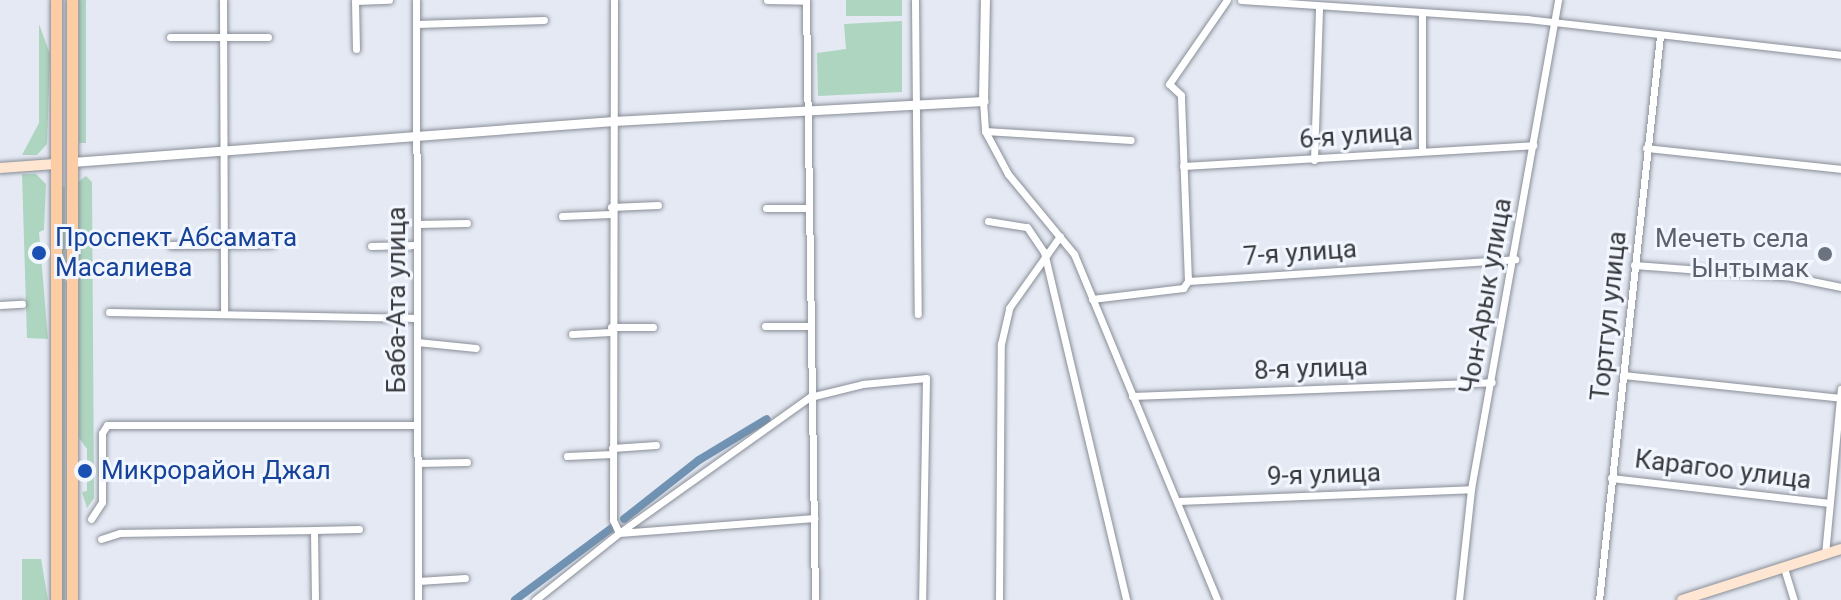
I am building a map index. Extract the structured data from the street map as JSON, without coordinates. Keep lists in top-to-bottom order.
{
  "streets": {
    "street": [
      "6-я улица",
      "7-я улица",
      "Чон-Арык улица",
      "Баба-Ата улица",
      "Тортгул улица",
      "8-я улица",
      "Карагоо улица",
      "9-я улица"
    ]
  },
  "crossings": [
    ["6-я улица", "Чон-Арык улица"],
    ["7-я улица", "Чон-Арык улица"],
    ["Чон-Арык улица", "8-я улица"],
    ["Чон-Арык улица", "9-я улица"],
    ["Тортгул улица", "Карагоо улица"]
  ],
  "places": ["Проспект Абсамата Масалиева", "Мечеть села Ынтымак", "Микрорайон Джал"]
}
